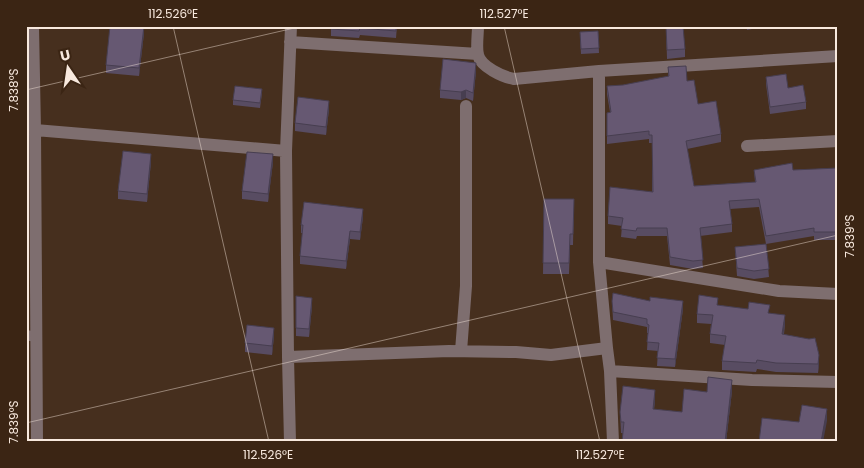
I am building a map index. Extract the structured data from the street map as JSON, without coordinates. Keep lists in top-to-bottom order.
{
  "north": "top",
  "coordinates": [
    "112.526°E",
    "112.527°E",
    "7.838°S",
    "7.839°S"
  ]
}
